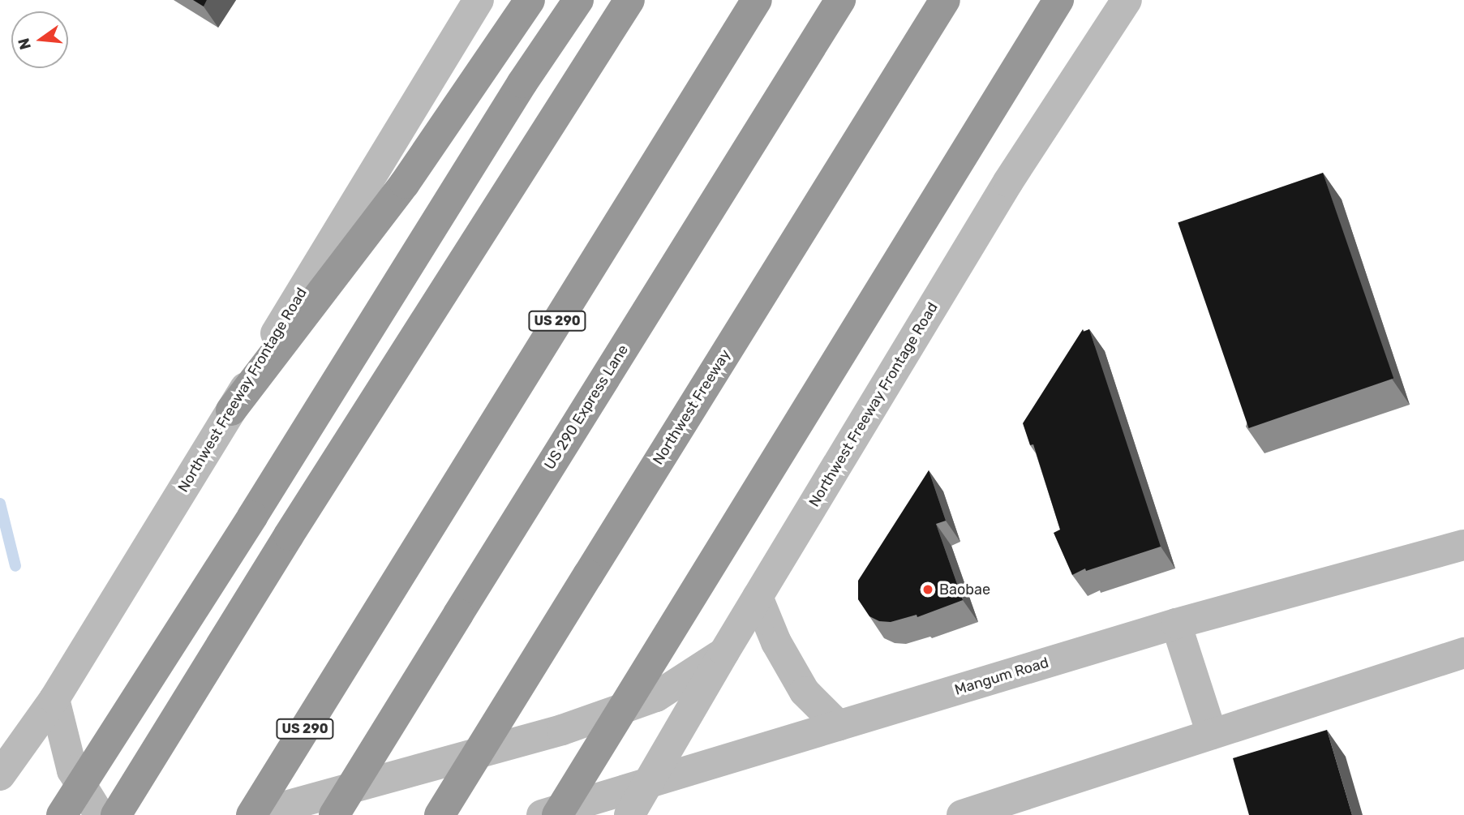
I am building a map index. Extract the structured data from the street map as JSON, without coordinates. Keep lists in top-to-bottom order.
{
  "streets": {
    "highway": ["US 290", "US 290 Express Lane", "Northwest Freeway"],
    "main road": ["Northwest Freeway Frontage Road", "Mangum Road"]
  },
  "crossings": [
    ["Northwest Freeway Frontage Road", "Mangum Road"]
  ],
  "places": ["Baobae"],
  "north": "left"
}
